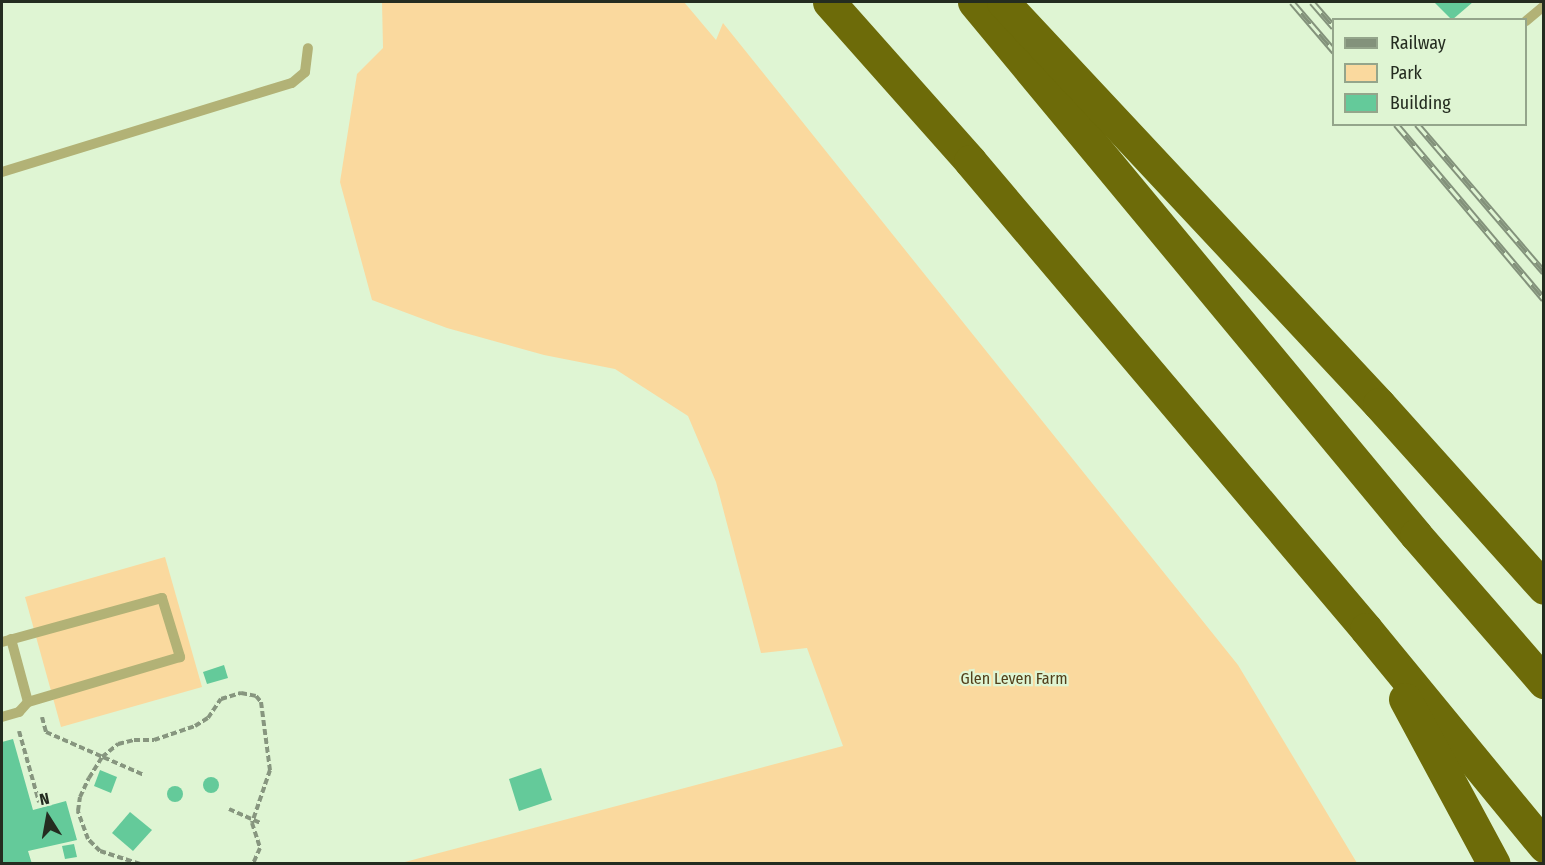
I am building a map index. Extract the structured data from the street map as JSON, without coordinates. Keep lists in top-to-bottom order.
{
  "parks": ["Glen Leven Farm"],
  "legend": ["Railway", "Park", "Building"],
  "north": "top"
}
